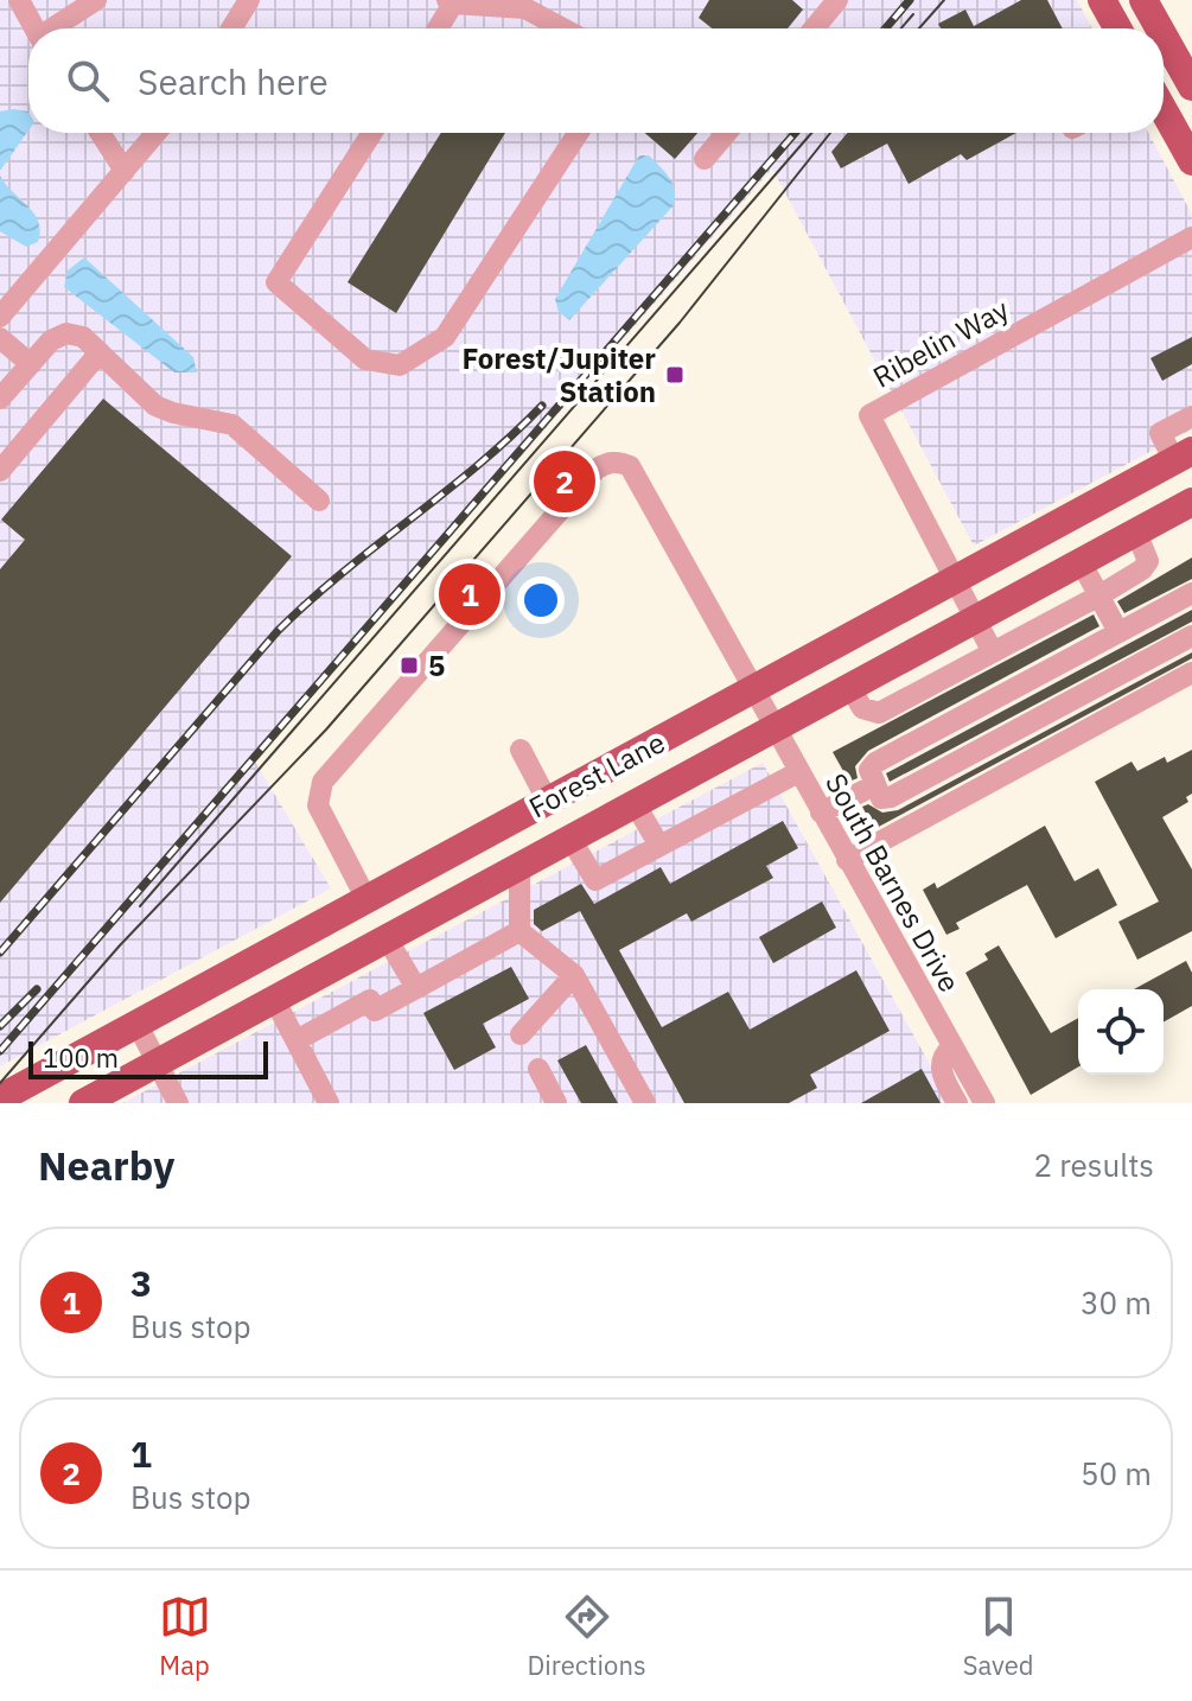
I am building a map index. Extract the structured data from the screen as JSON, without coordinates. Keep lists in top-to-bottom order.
{
  "streets": {
    "main road": ["Forest Lane"],
    "street": ["Ribelin Way", "South Barnes Drive"]
  },
  "crossings": [
    ["Ribelin Way", "Forest Lane"],
    ["Forest Lane", "South Barnes Drive"]
  ],
  "places": {
    "transit": ["Forest/Jupiter Station", "5"]
  },
  "scale_bar": "100 m",
  "page": {
    "search": "Search here",
    "pins": ["2", "1"],
    "scale": "100 m",
    "heading": ["Nearby", "2 results"],
    "list": [
      {
        "mark": "1",
        "name": "3",
        "note": "Bus stop",
        "value": "30 m"
      },
      {
        "mark": "2",
        "name": "1",
        "note": "Bus stop",
        "value": "50 m"
      }
    ],
    "nav": ["Map", "Directions", "Saved"]
  }
}
